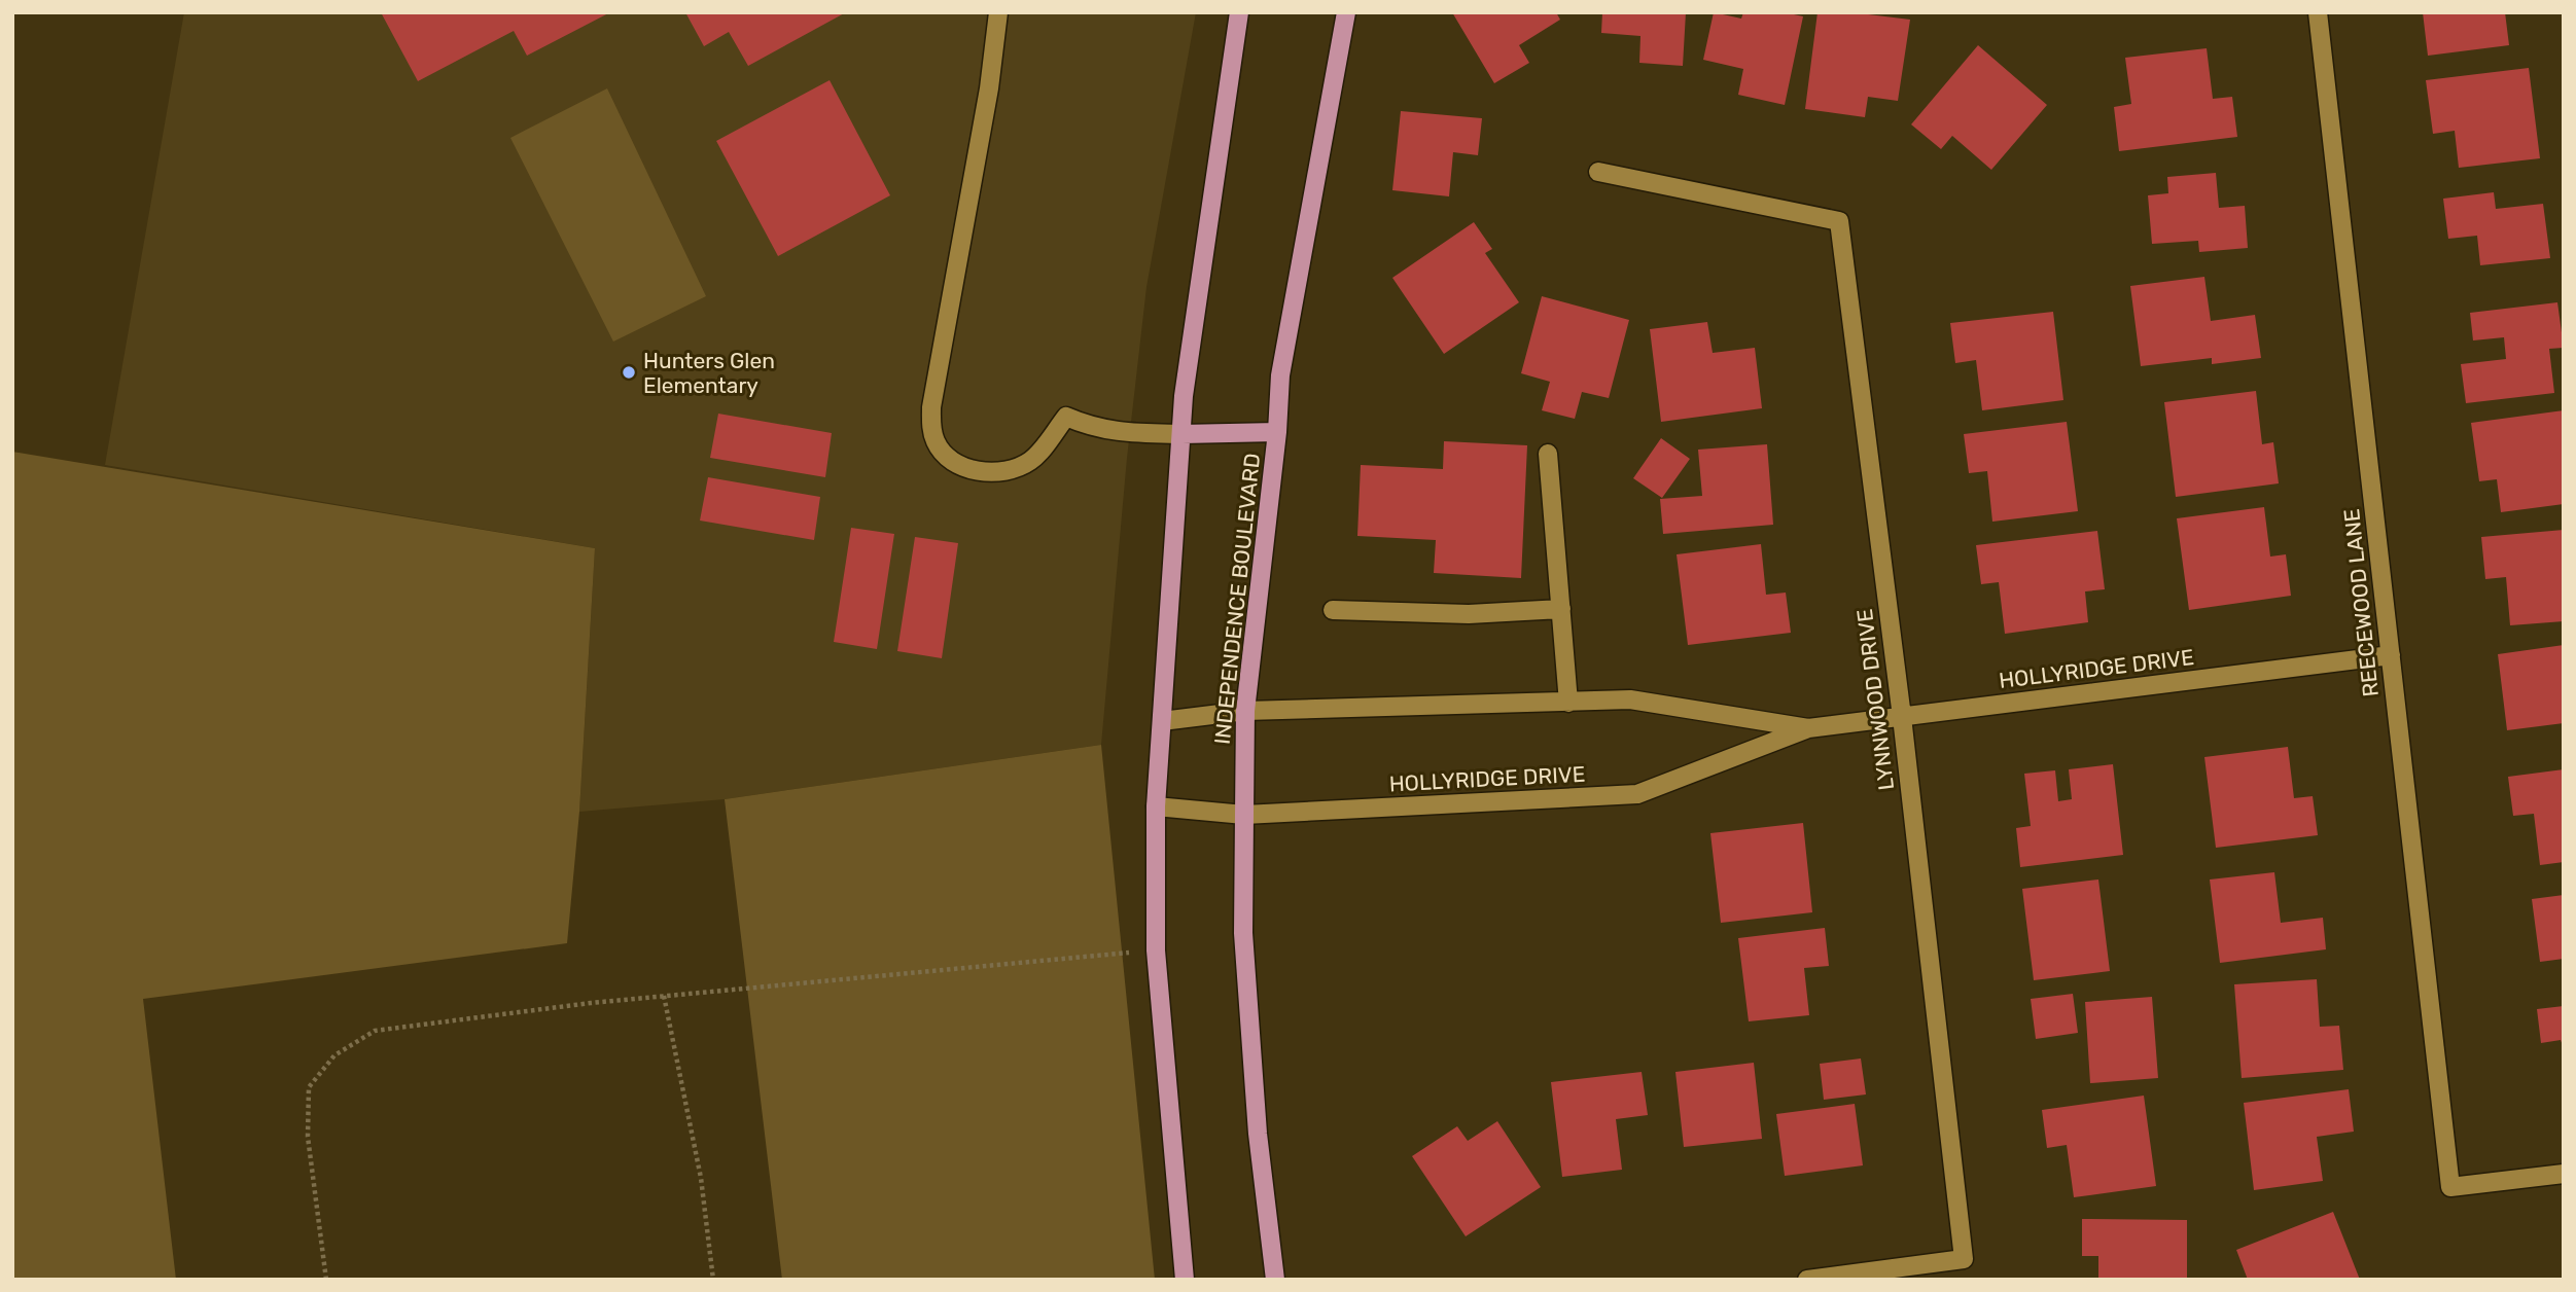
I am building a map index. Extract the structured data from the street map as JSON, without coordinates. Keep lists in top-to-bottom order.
{
  "streets": {
    "main road": ["INDEPENDENCE BOULEVARD"],
    "street": ["REECEWOOD LANE", "HOLLYRIDGE DRIVE", "LYNNWOOD DRIVE"]
  },
  "crossings": [
    ["INDEPENDENCE BOULEVARD", "HOLLYRIDGE DRIVE"],
    ["REECEWOOD LANE", "HOLLYRIDGE DRIVE"],
    ["HOLLYRIDGE DRIVE", "LYNNWOOD DRIVE"]
  ],
  "places": ["Hunters Glen Elementary"]
}
